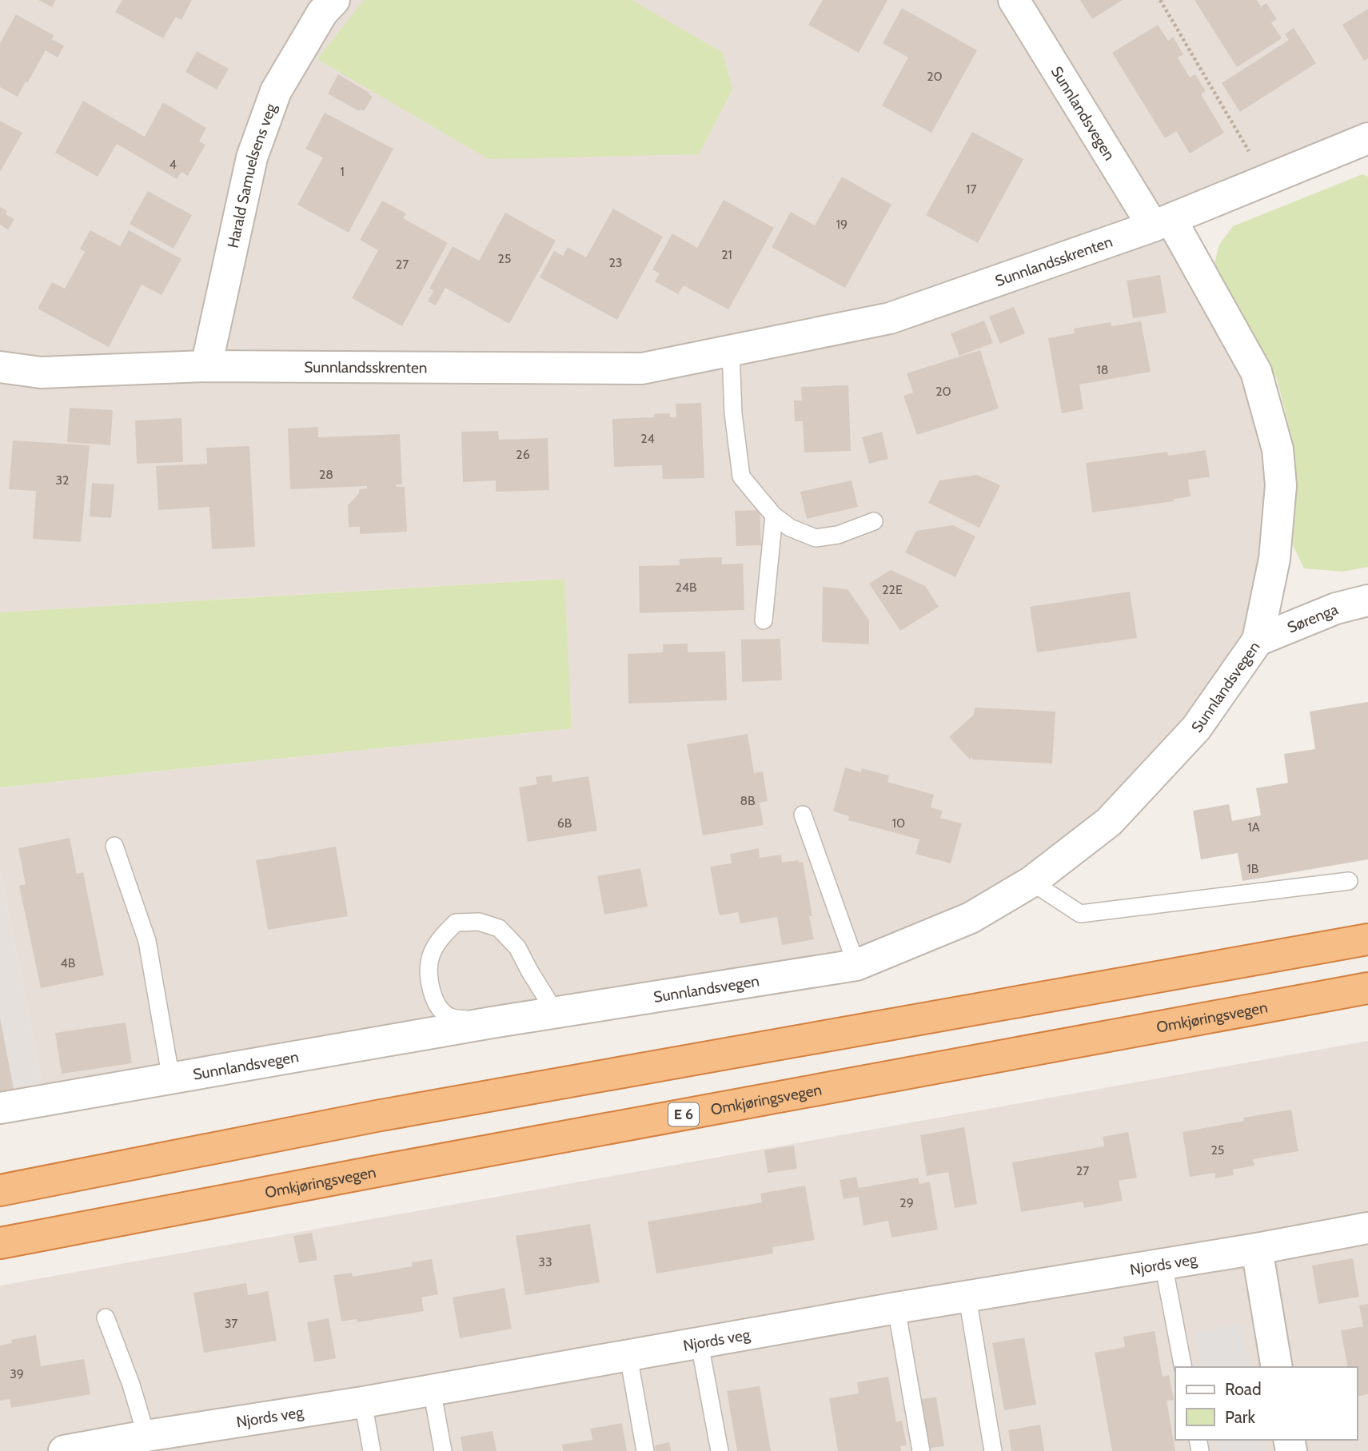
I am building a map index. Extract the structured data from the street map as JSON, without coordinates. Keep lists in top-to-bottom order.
{
  "streets": {
    "highway": ["Omkjøringsvegen", "E 6"],
    "street": [
      "Sunnlandsvegen",
      "Harald Samuelsens veg",
      "Sunnlandsskrenten",
      "Sørenga",
      "Njords veg"
    ]
  },
  "crossings": [
    ["Sunnlandsvegen", "Sunnlandsskrenten"],
    ["Sunnlandsvegen", "Sørenga"],
    ["Harald Samuelsens veg", "Sunnlandsskrenten"]
  ],
  "house_numbers": [
    "20",
    "4",
    "1",
    "17",
    "19",
    "21",
    "25",
    "23",
    "27",
    "18",
    "20",
    "24",
    "26",
    "28",
    "32",
    "24B",
    "22E",
    "8B",
    "6B",
    "10",
    "1A",
    "1B",
    "4B",
    "25",
    "27",
    "29",
    "33",
    "37",
    "39"
  ],
  "legend": ["Road", "Park"]
}
